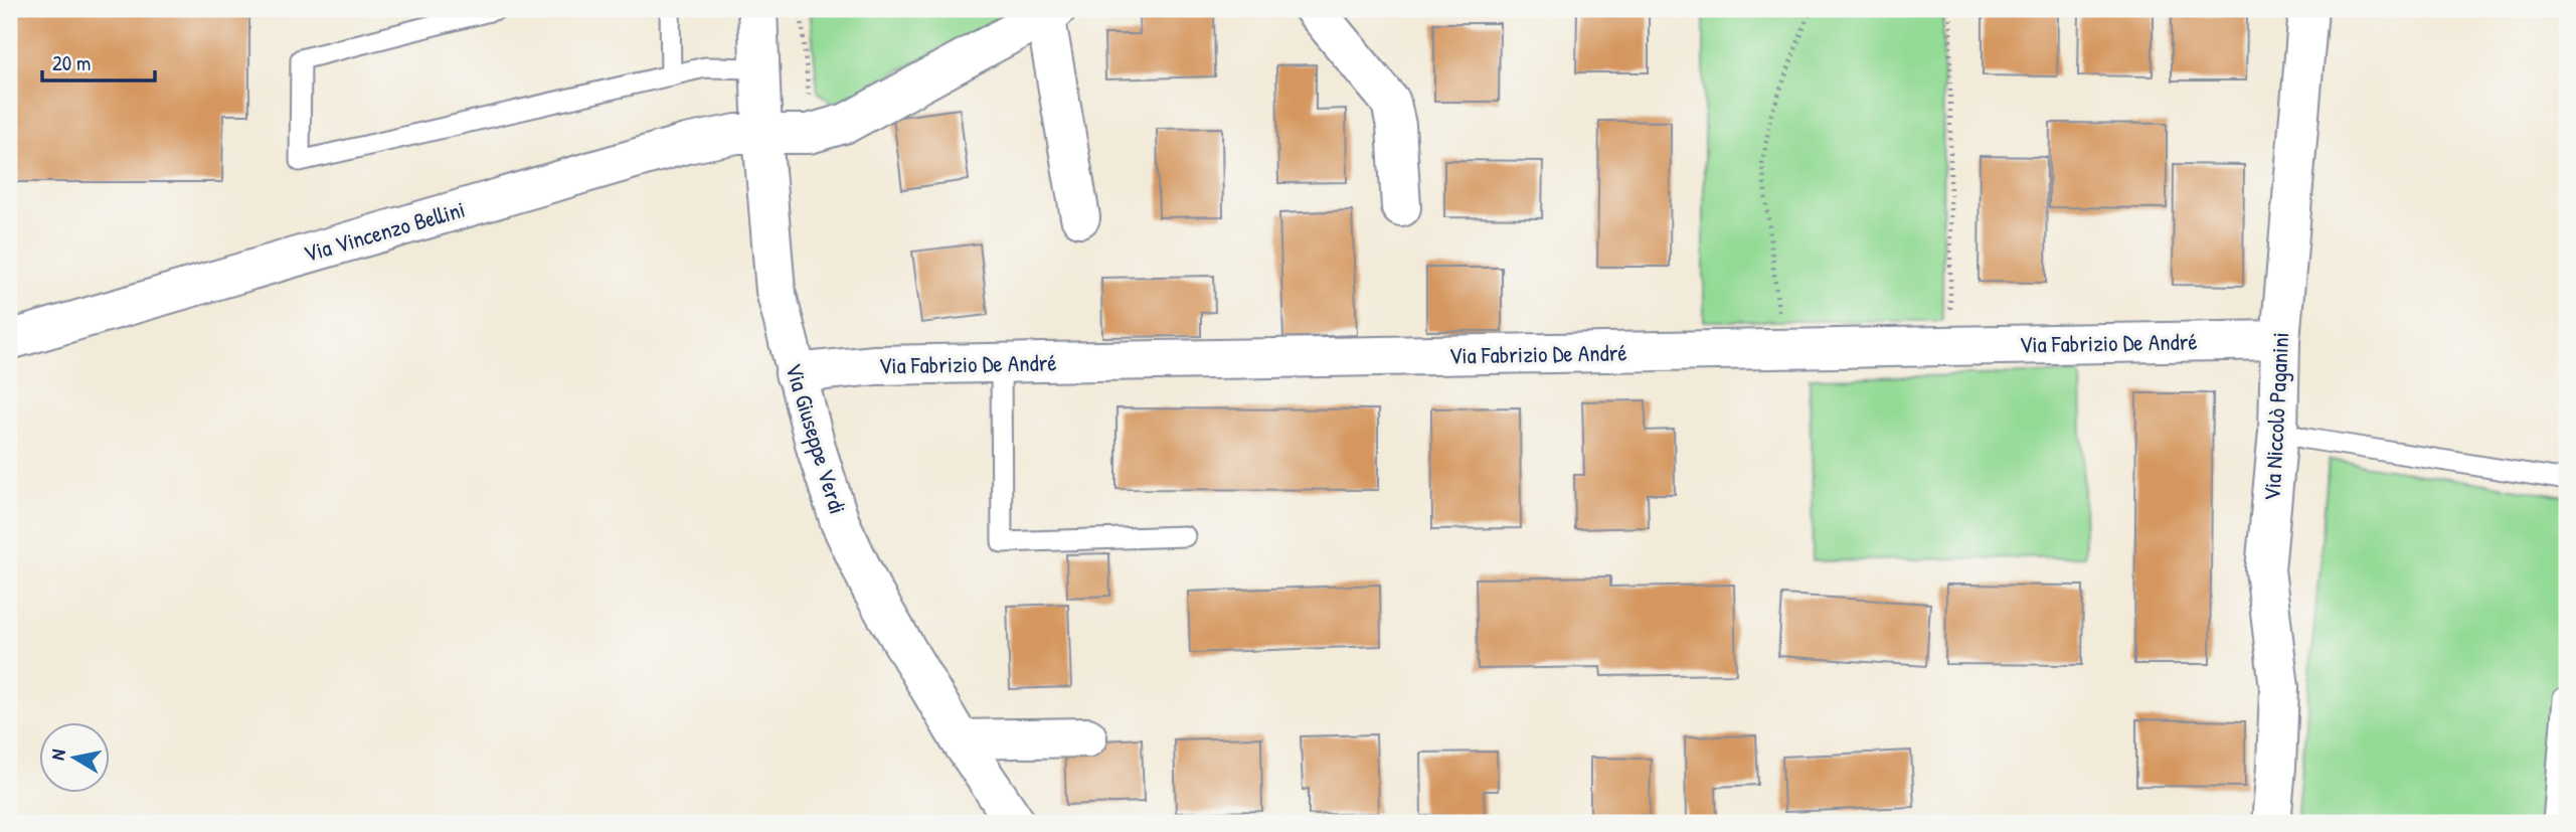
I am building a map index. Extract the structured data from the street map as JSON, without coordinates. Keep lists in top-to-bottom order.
{
  "streets": {
    "street": [
      "Via Vincenzo Bellini",
      "Via Fabrizio De André",
      "Via Niccolò Paganini",
      "Via Giuseppe Verdi"
    ]
  },
  "crossings": [
    ["Via Vincenzo Bellini", "Via Giuseppe Verdi"],
    ["Via Fabrizio De André", "Via Niccolò Paganini"],
    ["Via Fabrizio De André", "Via Giuseppe Verdi"]
  ],
  "scale_bar": "20 m",
  "north": "left"
}
